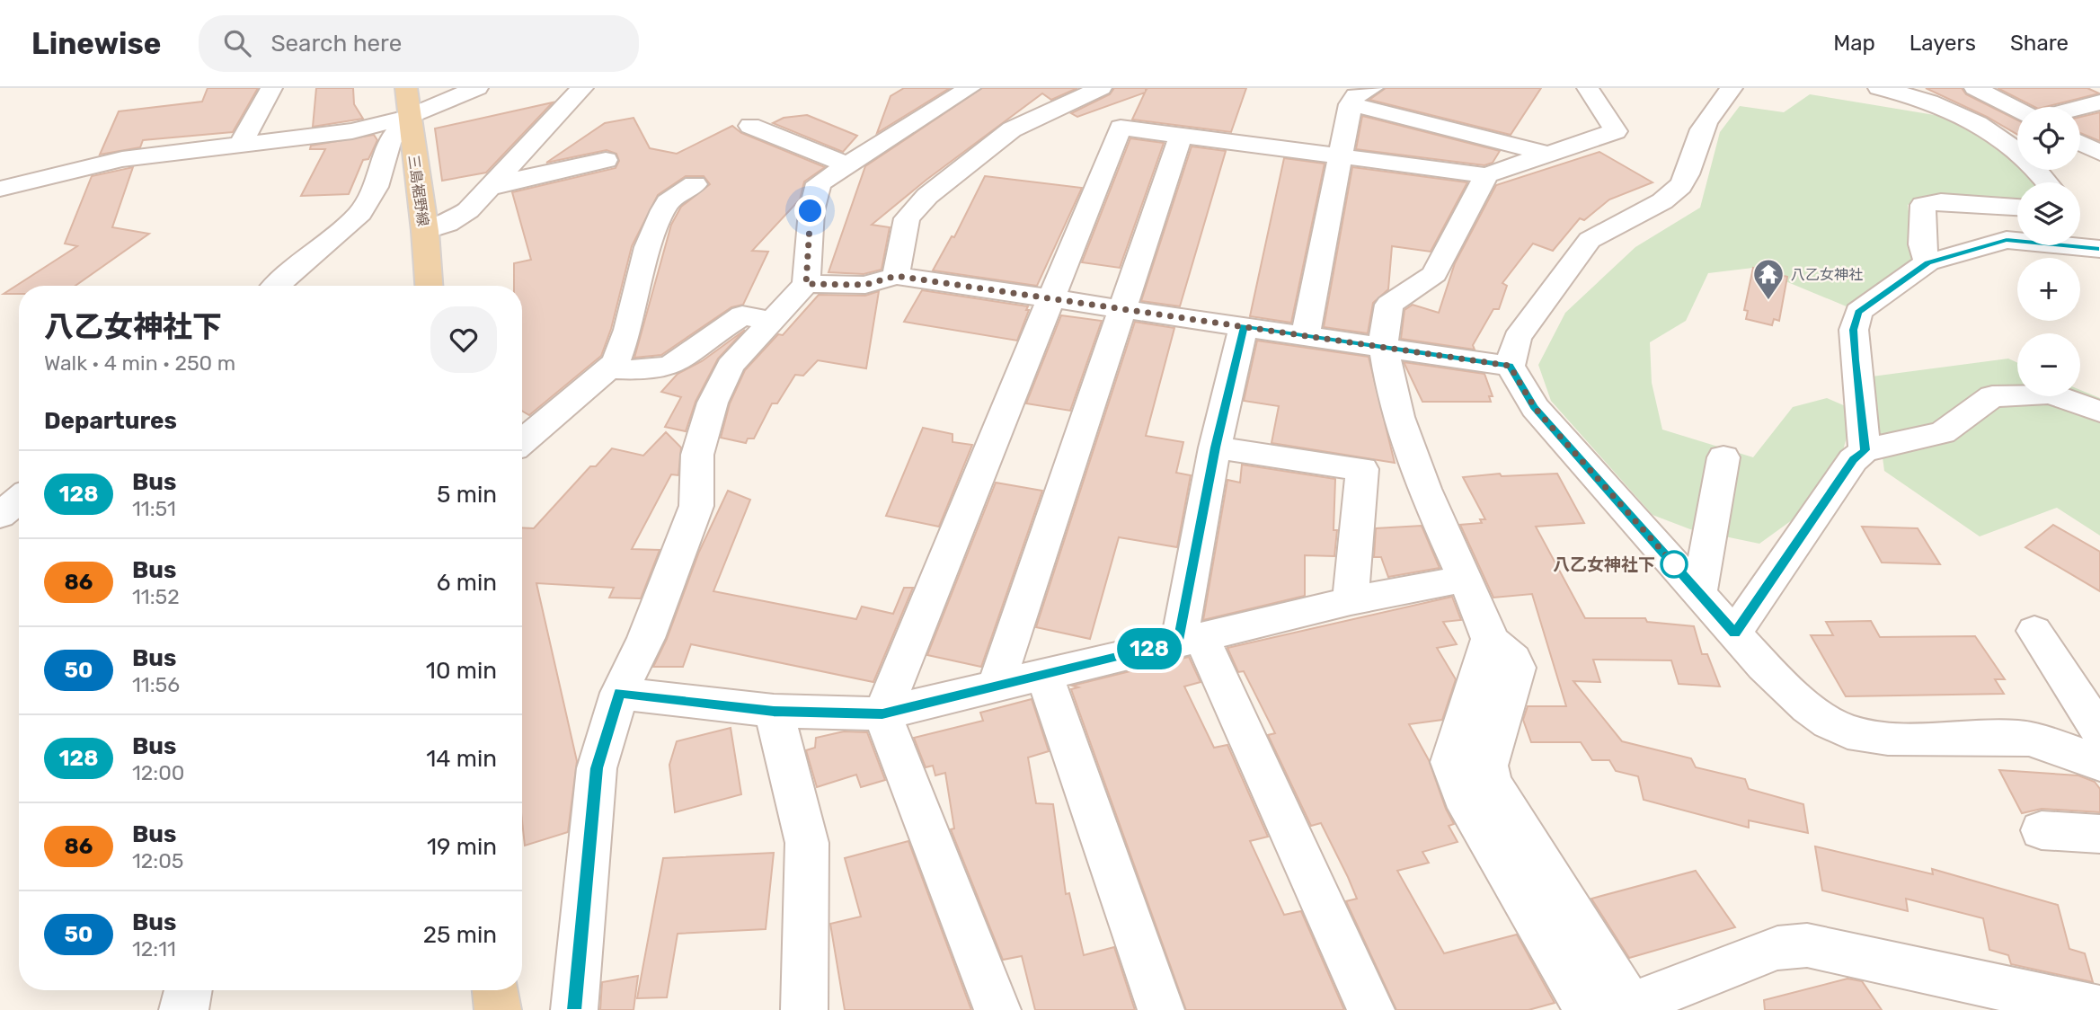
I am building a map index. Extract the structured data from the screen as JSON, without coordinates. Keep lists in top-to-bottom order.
{
  "streets": {
    "main road": ["三島裾野線"]
  },
  "places": {
    "temple": ["八乙女神社"],
    "other": ["八乙女神社下"]
  },
  "lines": ["bus line 128"],
  "page": {
    "header": "Linewise",
    "search": "Search here",
    "nav": ["Map", "Layers", "Share"],
    "on_map": "128",
    "map_buttons": ["+", "−"],
    "heading": [
      ["八乙女神社下", "Walk · 4 min · 250 m"],
      "Departures"
    ],
    "list": [
      {
        "mark": "128",
        "name": "Bus",
        "note": "11:51",
        "value": "5 min"
      },
      {
        "mark": "86",
        "name": "Bus",
        "note": "11:52",
        "value": "6 min"
      },
      {
        "mark": "50",
        "name": "Bus",
        "note": "11:56",
        "value": "10 min"
      },
      {
        "mark": "128",
        "name": "Bus",
        "note": "12:00",
        "value": "14 min"
      },
      {
        "mark": "86",
        "name": "Bus",
        "note": "12:05",
        "value": "19 min"
      },
      {
        "mark": "50",
        "name": "Bus",
        "note": "12:11",
        "value": "25 min"
      }
    ]
  }
}
